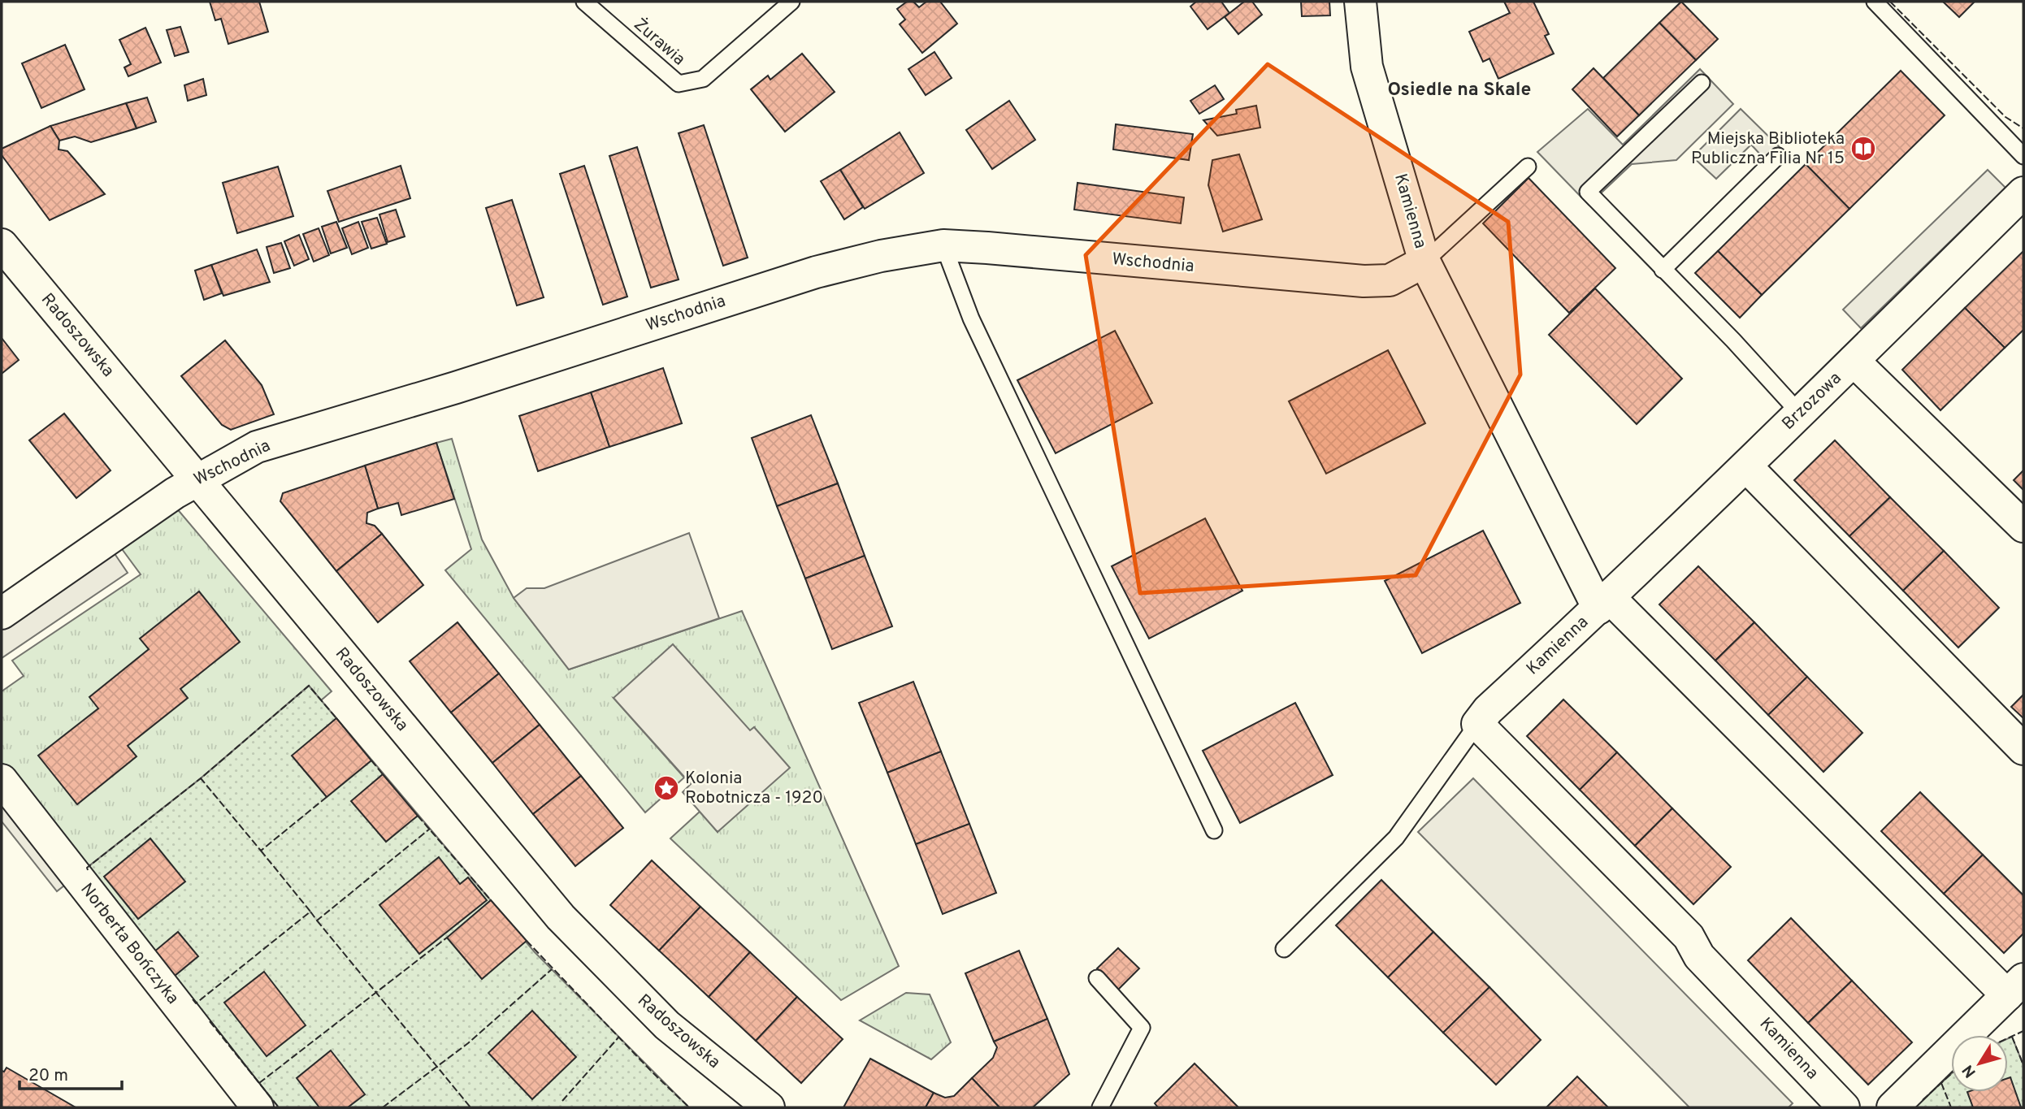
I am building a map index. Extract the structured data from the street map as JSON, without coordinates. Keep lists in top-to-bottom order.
{
  "streets": {
    "street": [
      "Kamienna",
      "Wschodnia",
      "Radoszowska",
      "Brzozowa",
      "Norberta Bończyka"
    ],
    "lane": ["Żurawia"]
  },
  "crossings": [
    ["Kamienna", "Wschodnia"],
    ["Kamienna", "Brzozowa"],
    ["Wschodnia", "Radoszowska"]
  ],
  "districts": ["Osiedle na Skale"],
  "places": {
    "library": ["Miejska Biblioteka Publiczna Filia Nr 15"],
    "place": ["Kolonia Robotnicza - 1920"]
  },
  "scale_bar": "20 m",
  "north": "bottom left"
}
